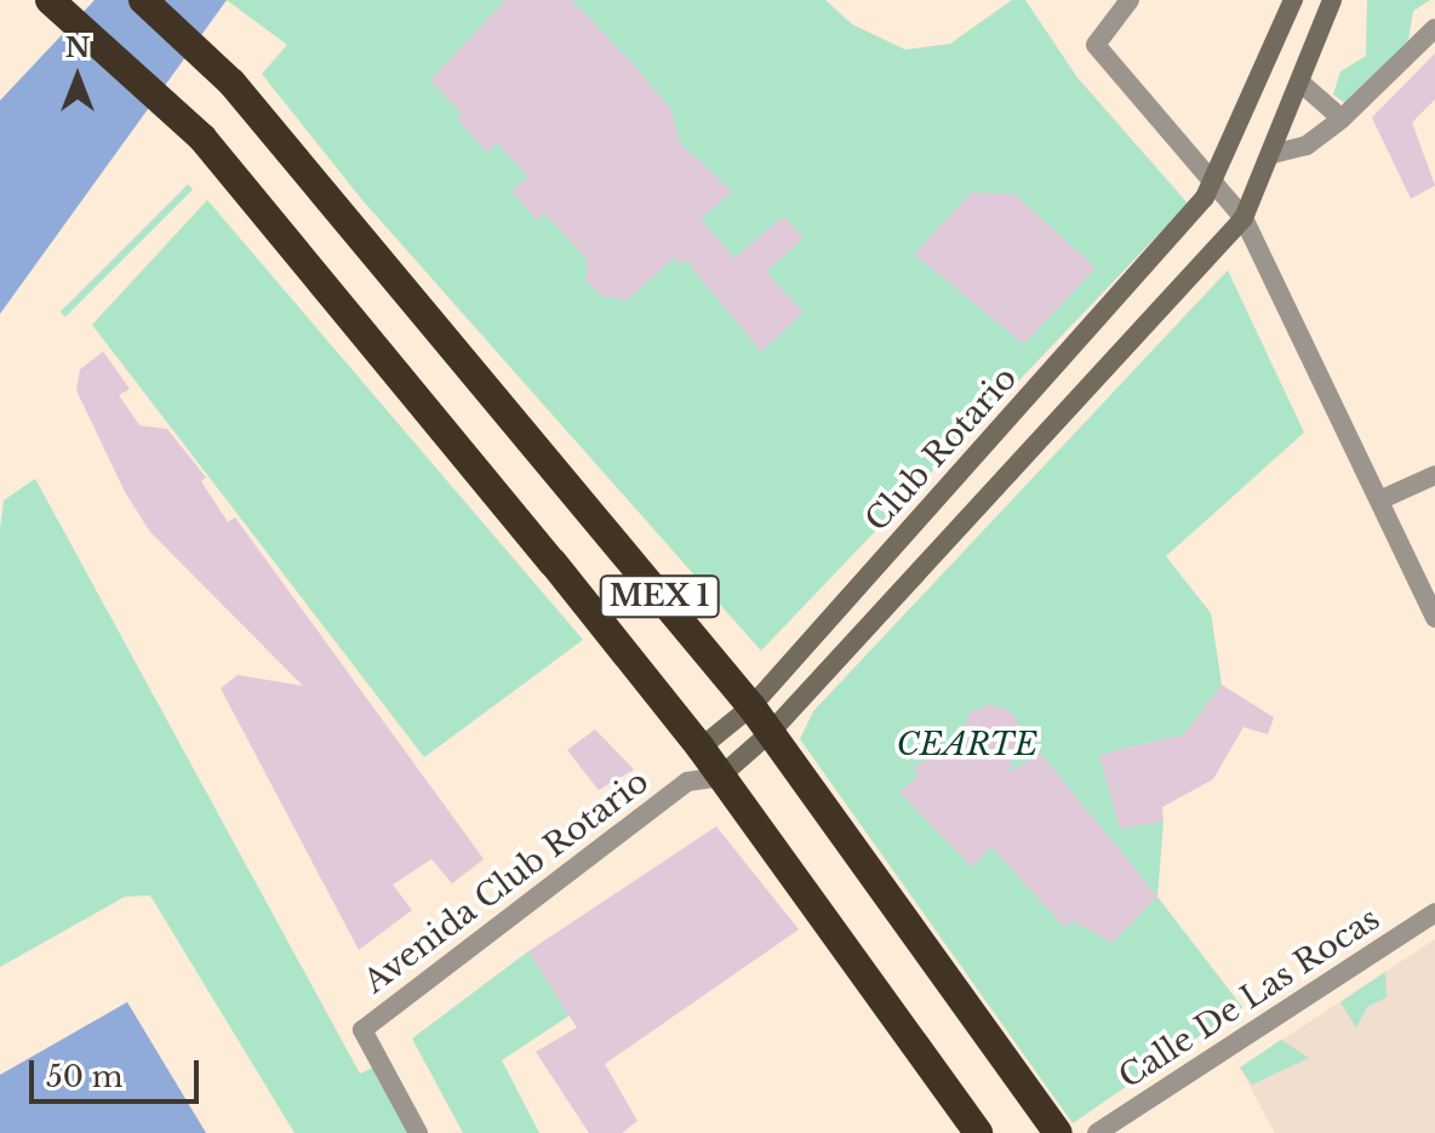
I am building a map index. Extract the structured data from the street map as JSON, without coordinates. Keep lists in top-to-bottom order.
{
  "streets": {
    "highway": ["MEX 1"],
    "main road": ["Club Rotario"],
    "street": ["Avenida Club Rotario", "Calle De Las Rocas"]
  },
  "crossings": [
    ["Club Rotario", "MEX 1"],
    ["Club Rotario", "Avenida Club Rotario"],
    ["MEX 1", "Avenida Club Rotario"]
  ],
  "parks": ["CEARTE"],
  "scale_bar": "50 m",
  "north": "top"
}
